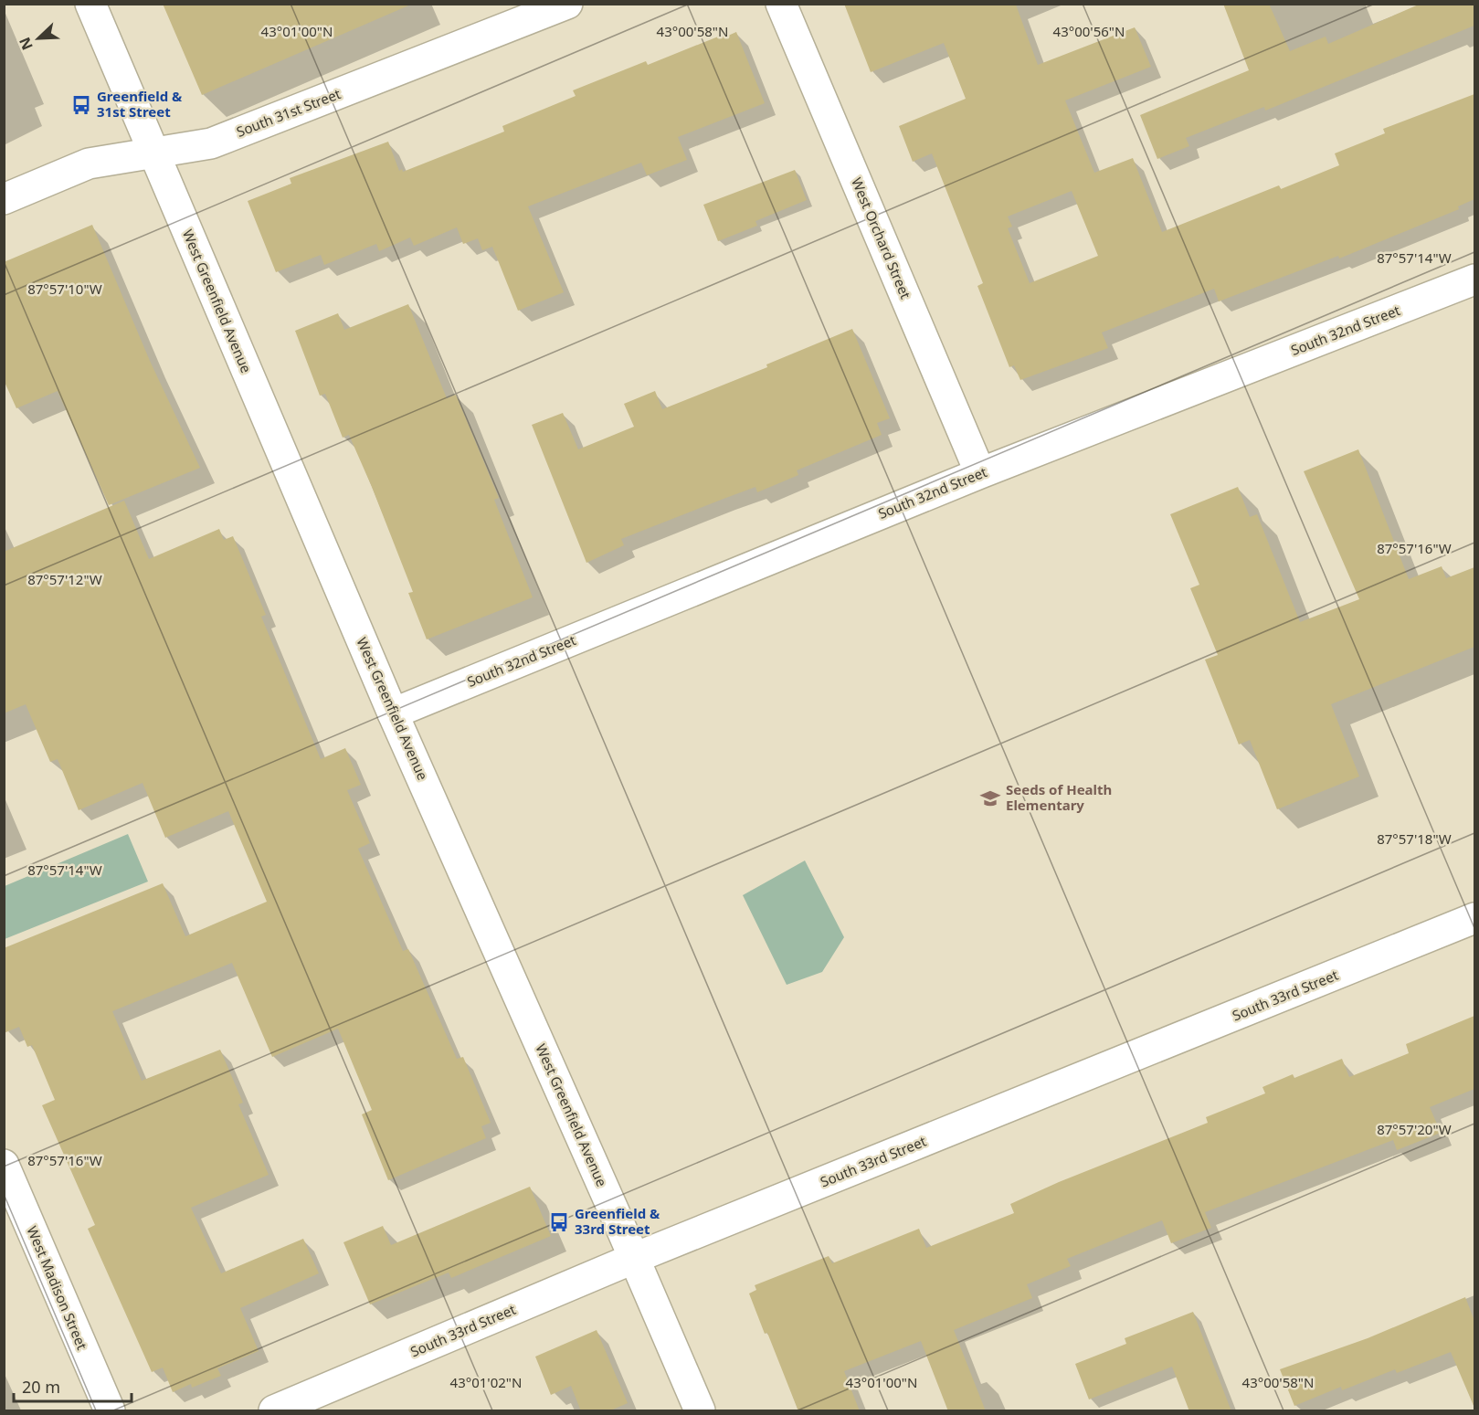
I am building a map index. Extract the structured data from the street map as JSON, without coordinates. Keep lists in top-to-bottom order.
{
  "streets": {
    "street": [
      "South 31st Street",
      "West Orchard Street",
      "West Greenfield Avenue",
      "South 32nd Street",
      "South 33rd Street",
      "West Madison Street"
    ]
  },
  "crossings": [
    ["South 31st Street", "West Greenfield Avenue"],
    ["West Orchard Street", "South 32nd Street"],
    ["West Greenfield Avenue", "South 32nd Street"],
    ["West Greenfield Avenue", "South 33rd Street"]
  ],
  "places": {
    "bus stop": ["Greenfield & 31st Street", "Greenfield & 33rd Street"],
    "school or university": ["Seeds of Health Elementary"]
  },
  "scale_bar": "20 m",
  "north": "bottom left",
  "coordinates": [
    "43°01'00\"N",
    "43°00'58\"N",
    "43°00'56\"N",
    "87°57'14\"W",
    "87°57'10\"W",
    "87°57'16\"W",
    "87°57'12\"W",
    "87°57'18\"W",
    "87°57'20\"W",
    "43°01'02\"N"
  ]
}
